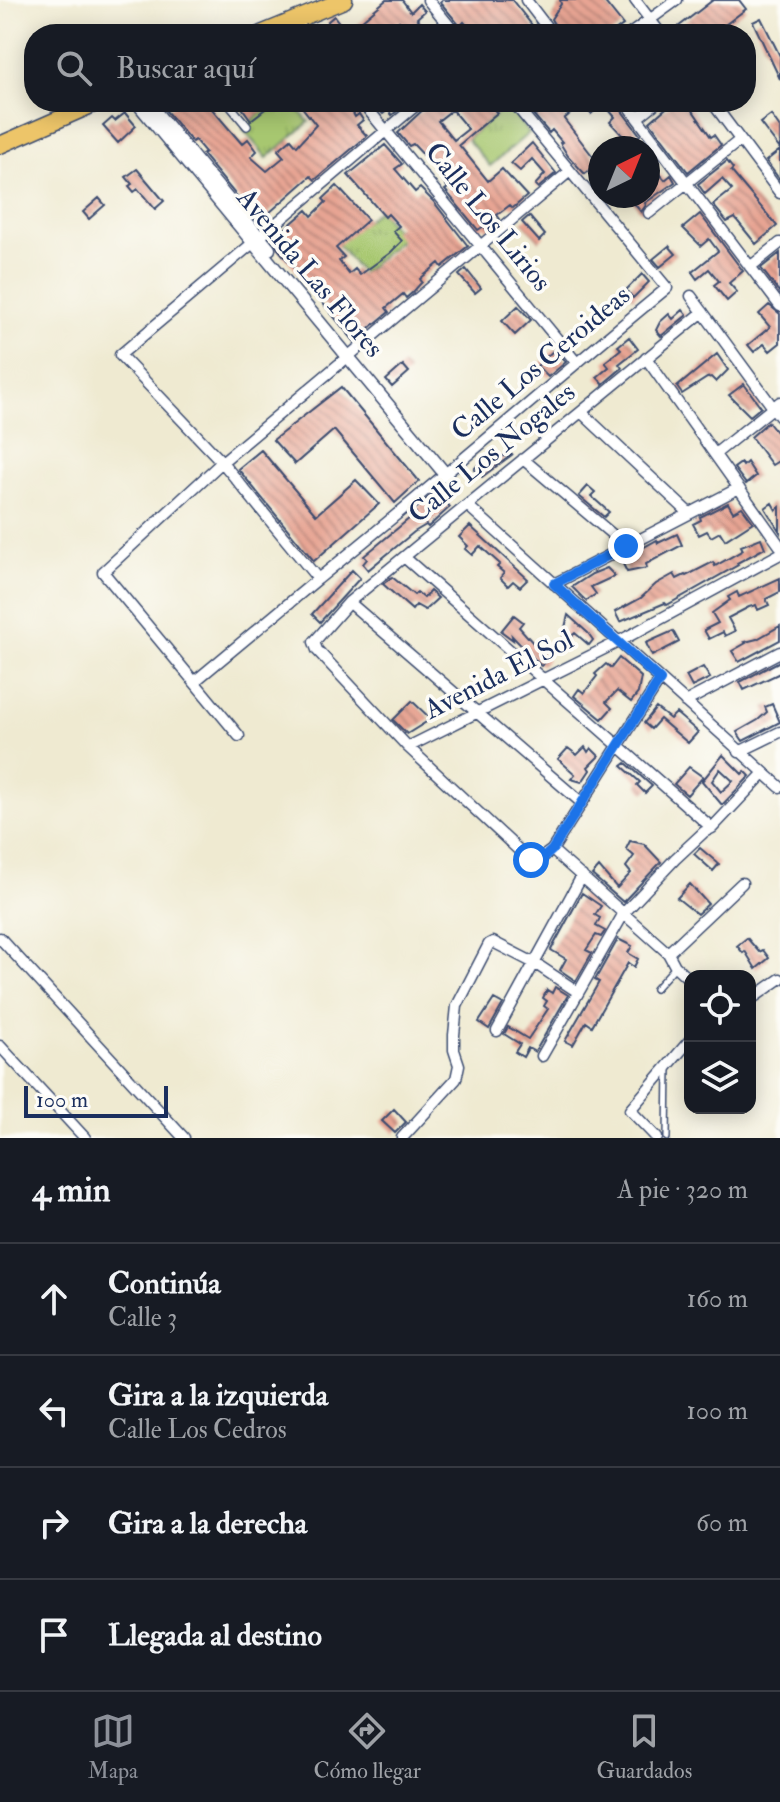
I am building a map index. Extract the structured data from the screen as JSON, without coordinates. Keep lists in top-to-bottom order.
{
  "streets": {
    "street": [
      "Calle Los Lirios",
      "Avenida Las Flores",
      "Calle Los Ceroideas",
      "Calle Los Nogales",
      "Avenida El Sol"
    ]
  },
  "crossings": [
    ["Calle Los Lirios", "Calle Los Ceroideas"],
    ["Avenida Las Flores", "Calle Los Ceroideas"],
    ["Calle Los Nogales", "Avenida El Sol"]
  ],
  "scale_bar": "100 m",
  "north": "top right",
  "page": {
    "search": "Buscar aquí",
    "scale": "100 m",
    "heading": ["4 min", "A pie · 320 m"],
    "list": [
      ["Continúa", "Calle 3", "160 m"],
      ["Gira a la izquierda", "Calle Los Cedros", "100 m"],
      ["Gira a la derecha", "60 m"],
      "Llegada al destino"
    ],
    "nav": ["Mapa", "Cómo llegar", "Guardados"]
  }
}
